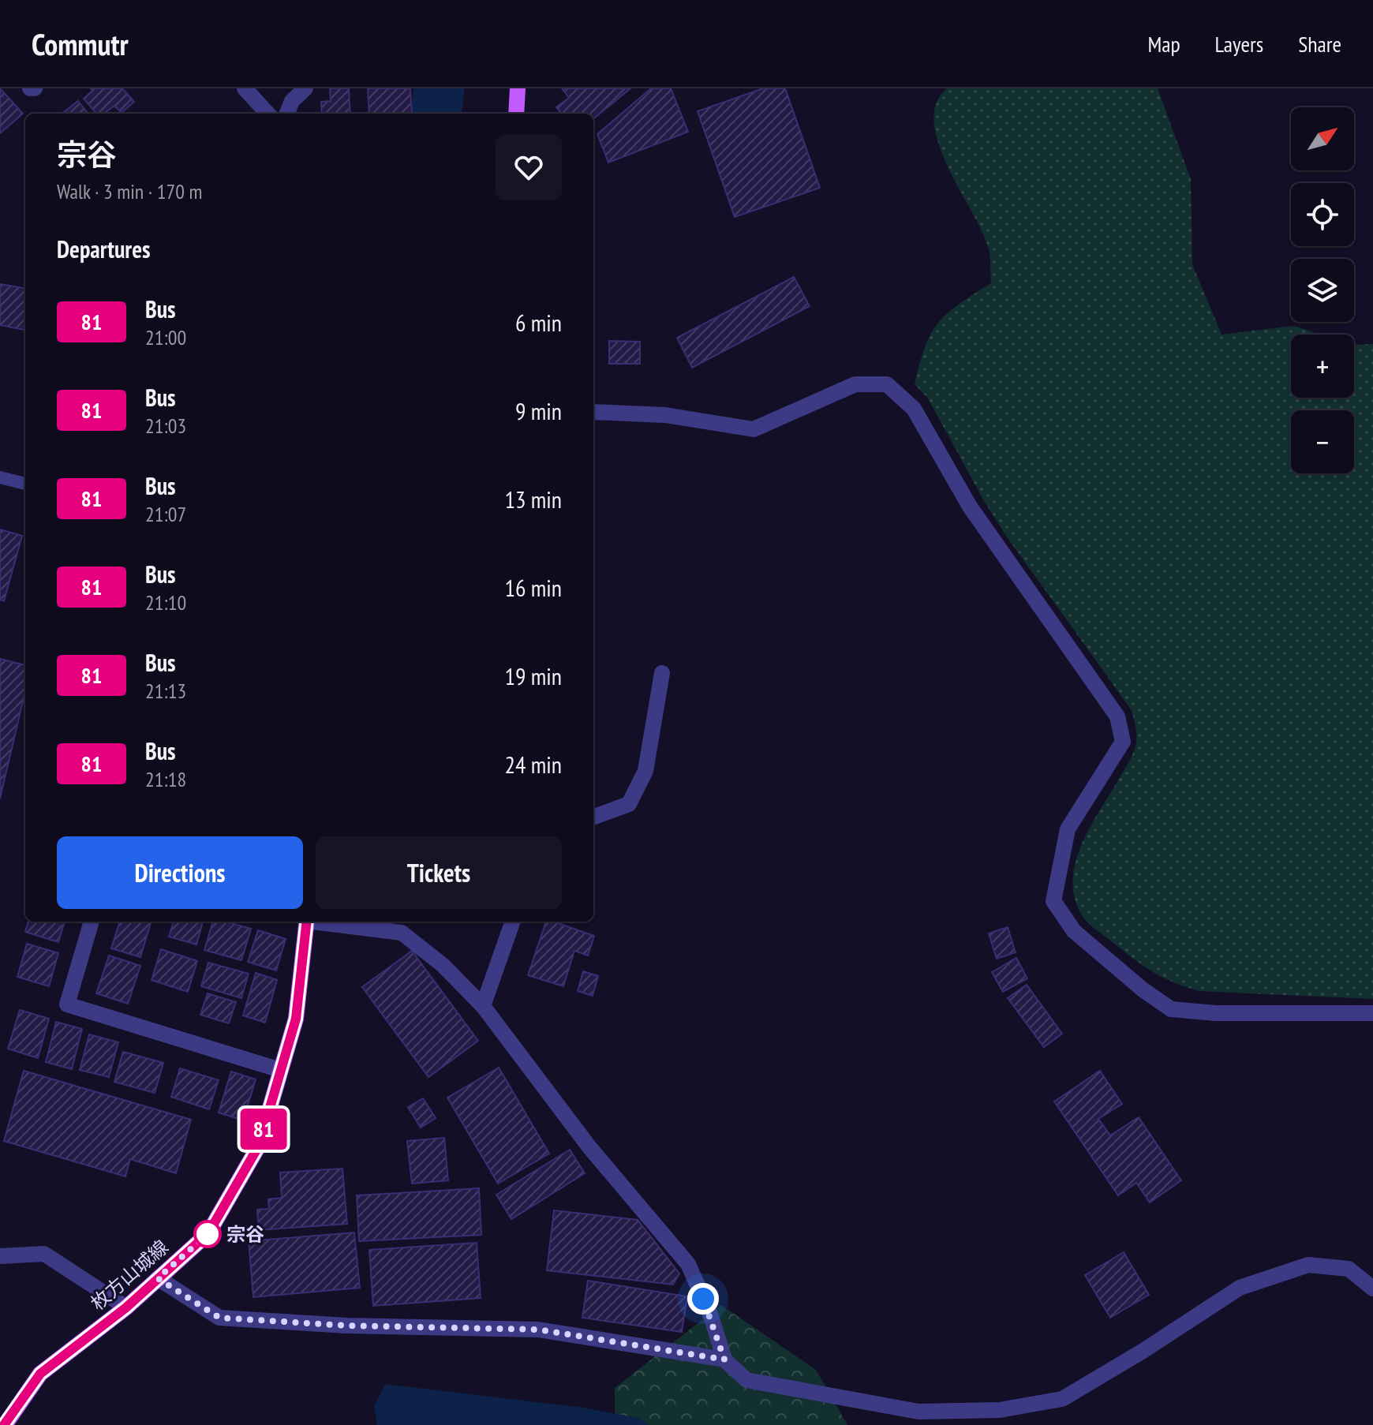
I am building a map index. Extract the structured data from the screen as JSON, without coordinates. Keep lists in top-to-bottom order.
{
  "streets": {
    "main road": ["枚方山城線"]
  },
  "places": ["宗谷"],
  "lines": ["bus line 81"],
  "north": "top right",
  "page": {
    "header": "Commutr",
    "nav": ["Map", "Layers", "Share"],
    "on_map": "81",
    "map_buttons": ["+", "−"],
    "heading": [
      ["宗谷", "Walk · 3 min · 170 m"],
      "Departures"
    ],
    "list": [
      {
        "mark": "81",
        "name": "Bus",
        "note": "21:00",
        "value": "6 min"
      },
      {
        "mark": "81",
        "name": "Bus",
        "note": "21:03",
        "value": "9 min"
      },
      {
        "mark": "81",
        "name": "Bus",
        "note": "21:07",
        "value": "13 min"
      },
      {
        "mark": "81",
        "name": "Bus",
        "note": "21:10",
        "value": "16 min"
      },
      {
        "mark": "81",
        "name": "Bus",
        "note": "21:13",
        "value": "19 min"
      },
      {
        "mark": "81",
        "name": "Bus",
        "note": "21:18",
        "value": "24 min"
      }
    ],
    "buttons": ["Directions", "Tickets"]
  }
}
